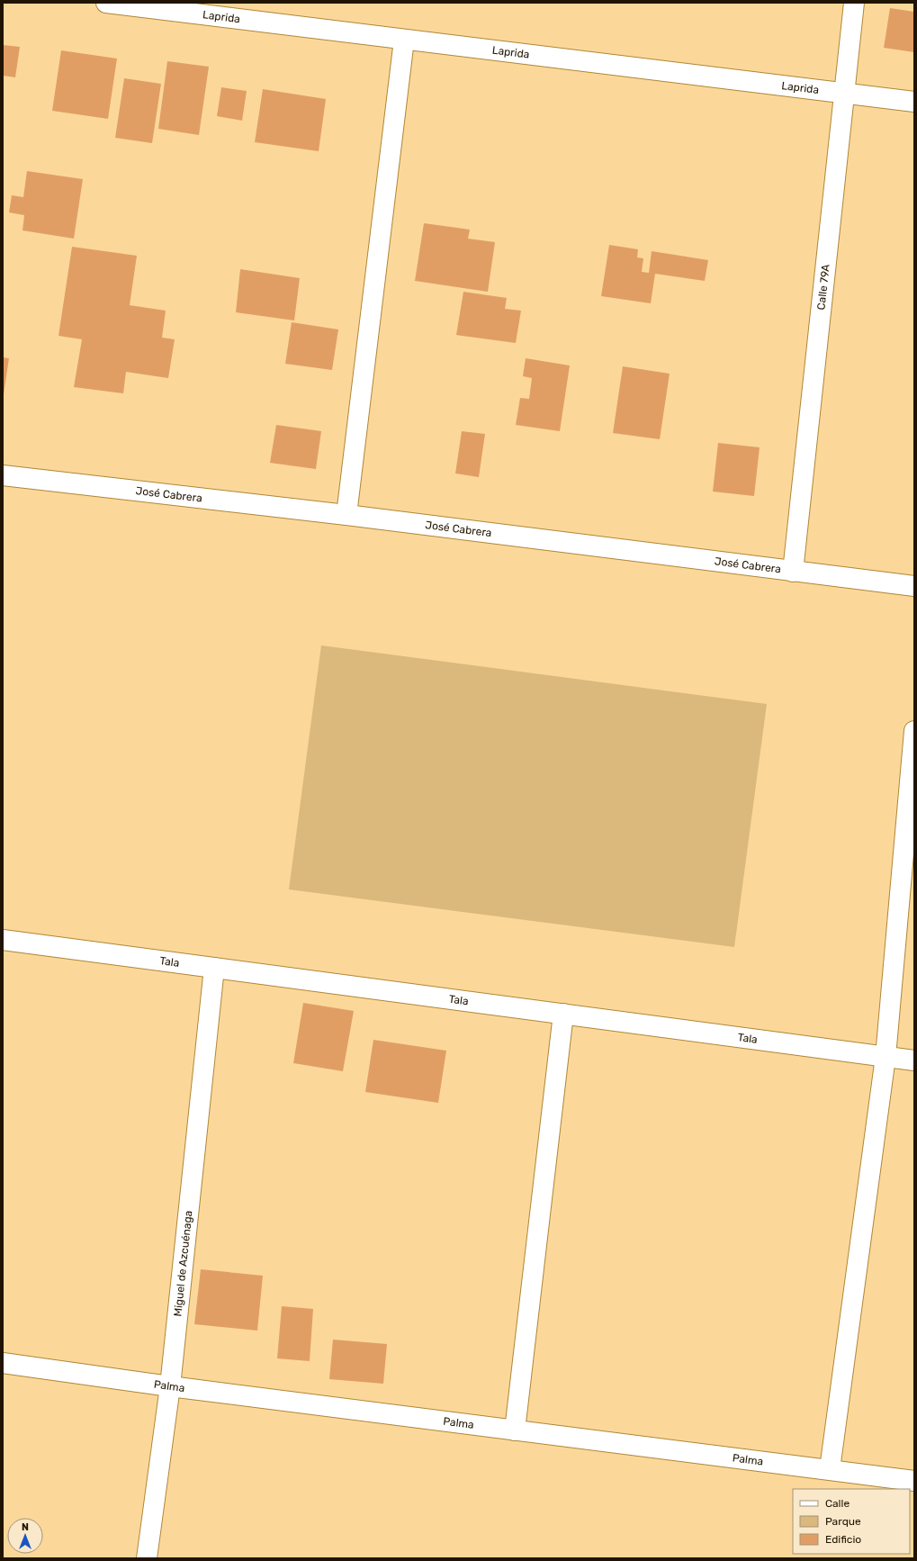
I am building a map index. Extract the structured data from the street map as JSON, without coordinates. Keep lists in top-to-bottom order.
{
  "streets": {
    "street": [
      "Laprida",
      "Calle 79A",
      "José Cabrera",
      "Tala",
      "Miguel de Azcuénaga",
      "Palma"
    ]
  },
  "crossings": [
    ["Laprida", "Calle 79A"],
    ["Calle 79A", "José Cabrera"],
    ["Tala", "Miguel de Azcuénaga"],
    ["Miguel de Azcuénaga", "Palma"]
  ],
  "legend": ["Calle", "Parque", "Edificio"],
  "north": "top"
}
